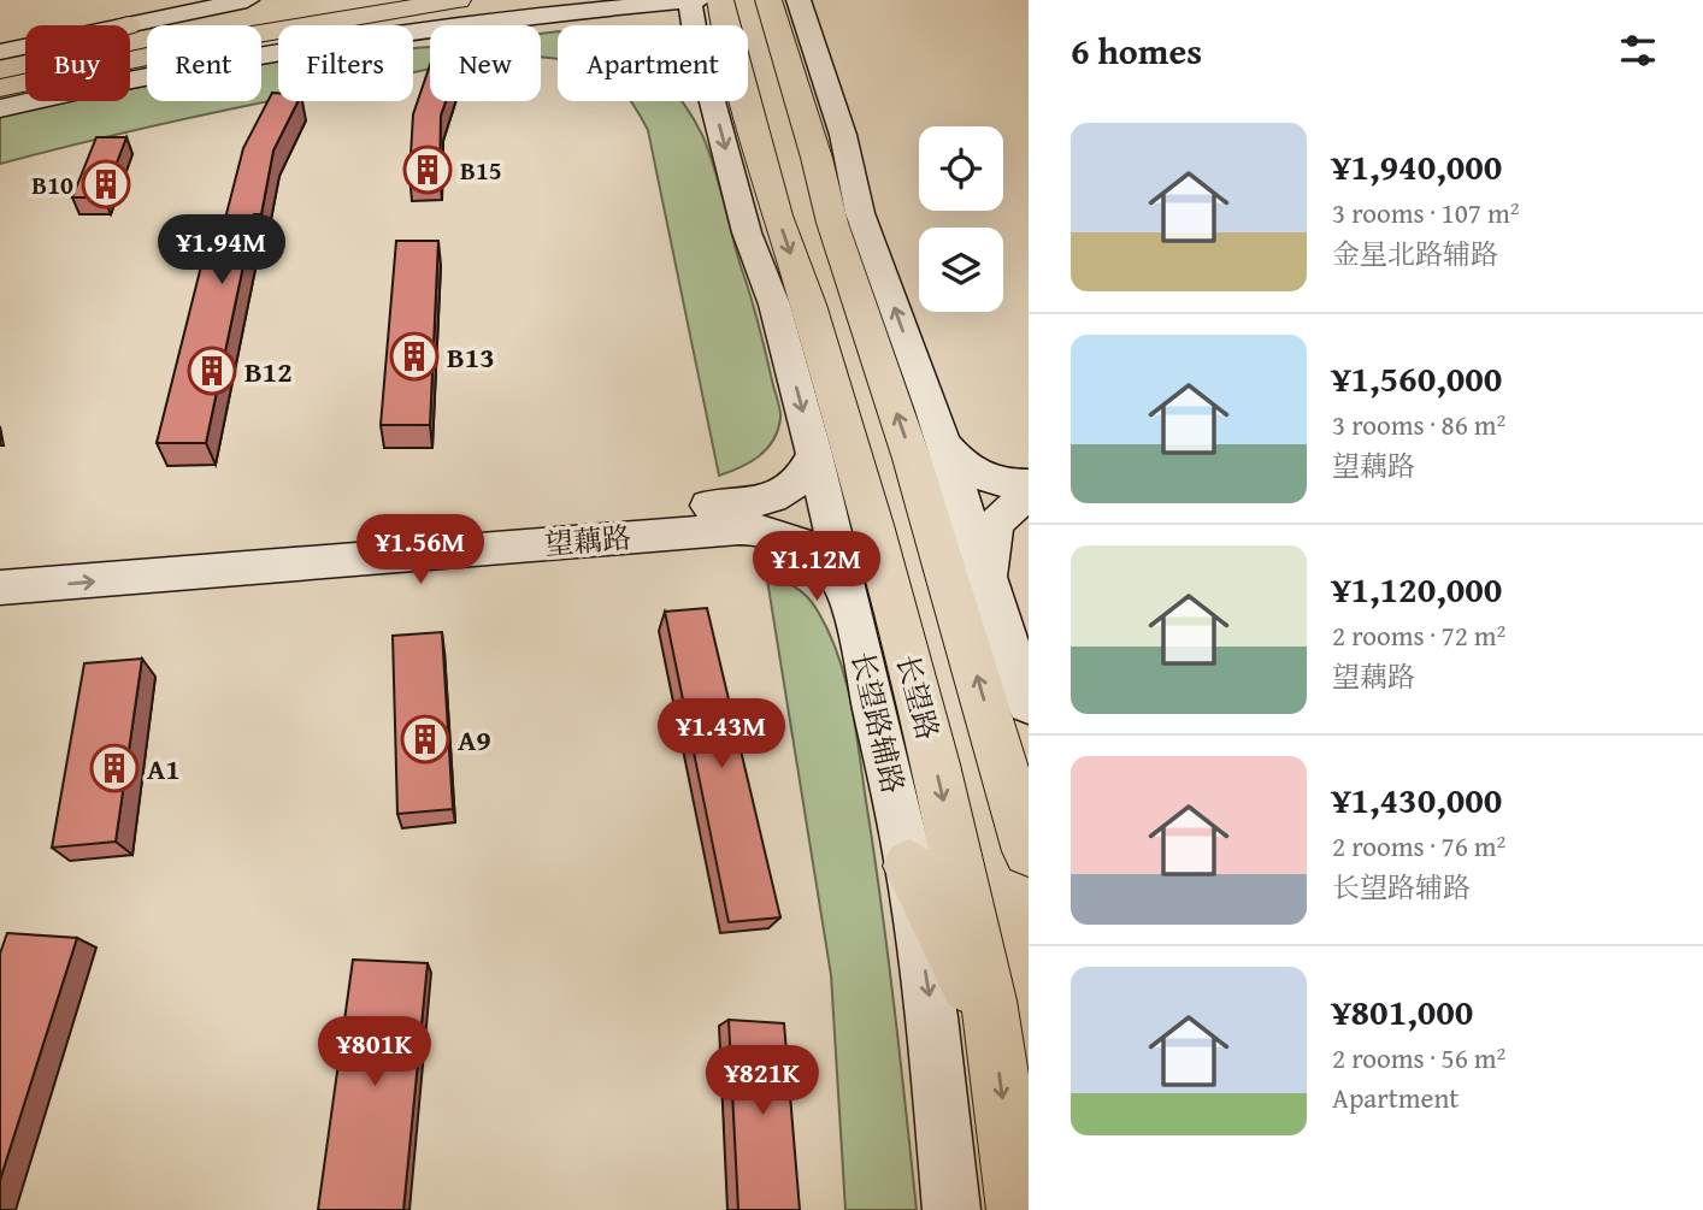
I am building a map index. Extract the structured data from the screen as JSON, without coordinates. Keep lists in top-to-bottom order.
{
  "streets": {
    "main road": ["长望路"],
    "street": ["望藕路", "长望路辅路"]
  },
  "crossings": [
    ["望藕路", "长望路辅路"],
    ["长望路", "长望路辅路"]
  ],
  "places": {
    "building": [
      "B15",
      "B10",
      "B13",
      "B12",
      "A9",
      "A1"
    ]
  },
  "page": {
    "heading": "6 homes",
    "chip": [
      "Buy",
      "Rent",
      "Filters",
      "New",
      "Apartment"
    ],
    "list": [
      {
        "name": "¥1,940,000",
        "note": "3 rooms · 107 m² · 金星北路辅路"
      },
      {
        "name": "¥1,560,000",
        "note": "3 rooms · 86 m² · 望藕路"
      },
      {
        "name": "¥1,120,000",
        "note": "2 rooms · 72 m² · 望藕路"
      },
      {
        "name": "¥1,430,000",
        "note": "2 rooms · 76 m² · 长望路辅路"
      },
      {
        "name": "¥801,000",
        "note": "2 rooms · 56 m² · Apartment"
      }
    ],
    "price": [
      "¥1.94M",
      "¥1.56M",
      "¥1.12M",
      "¥1.43M",
      "¥801K",
      "¥821K"
    ]
  }
}
